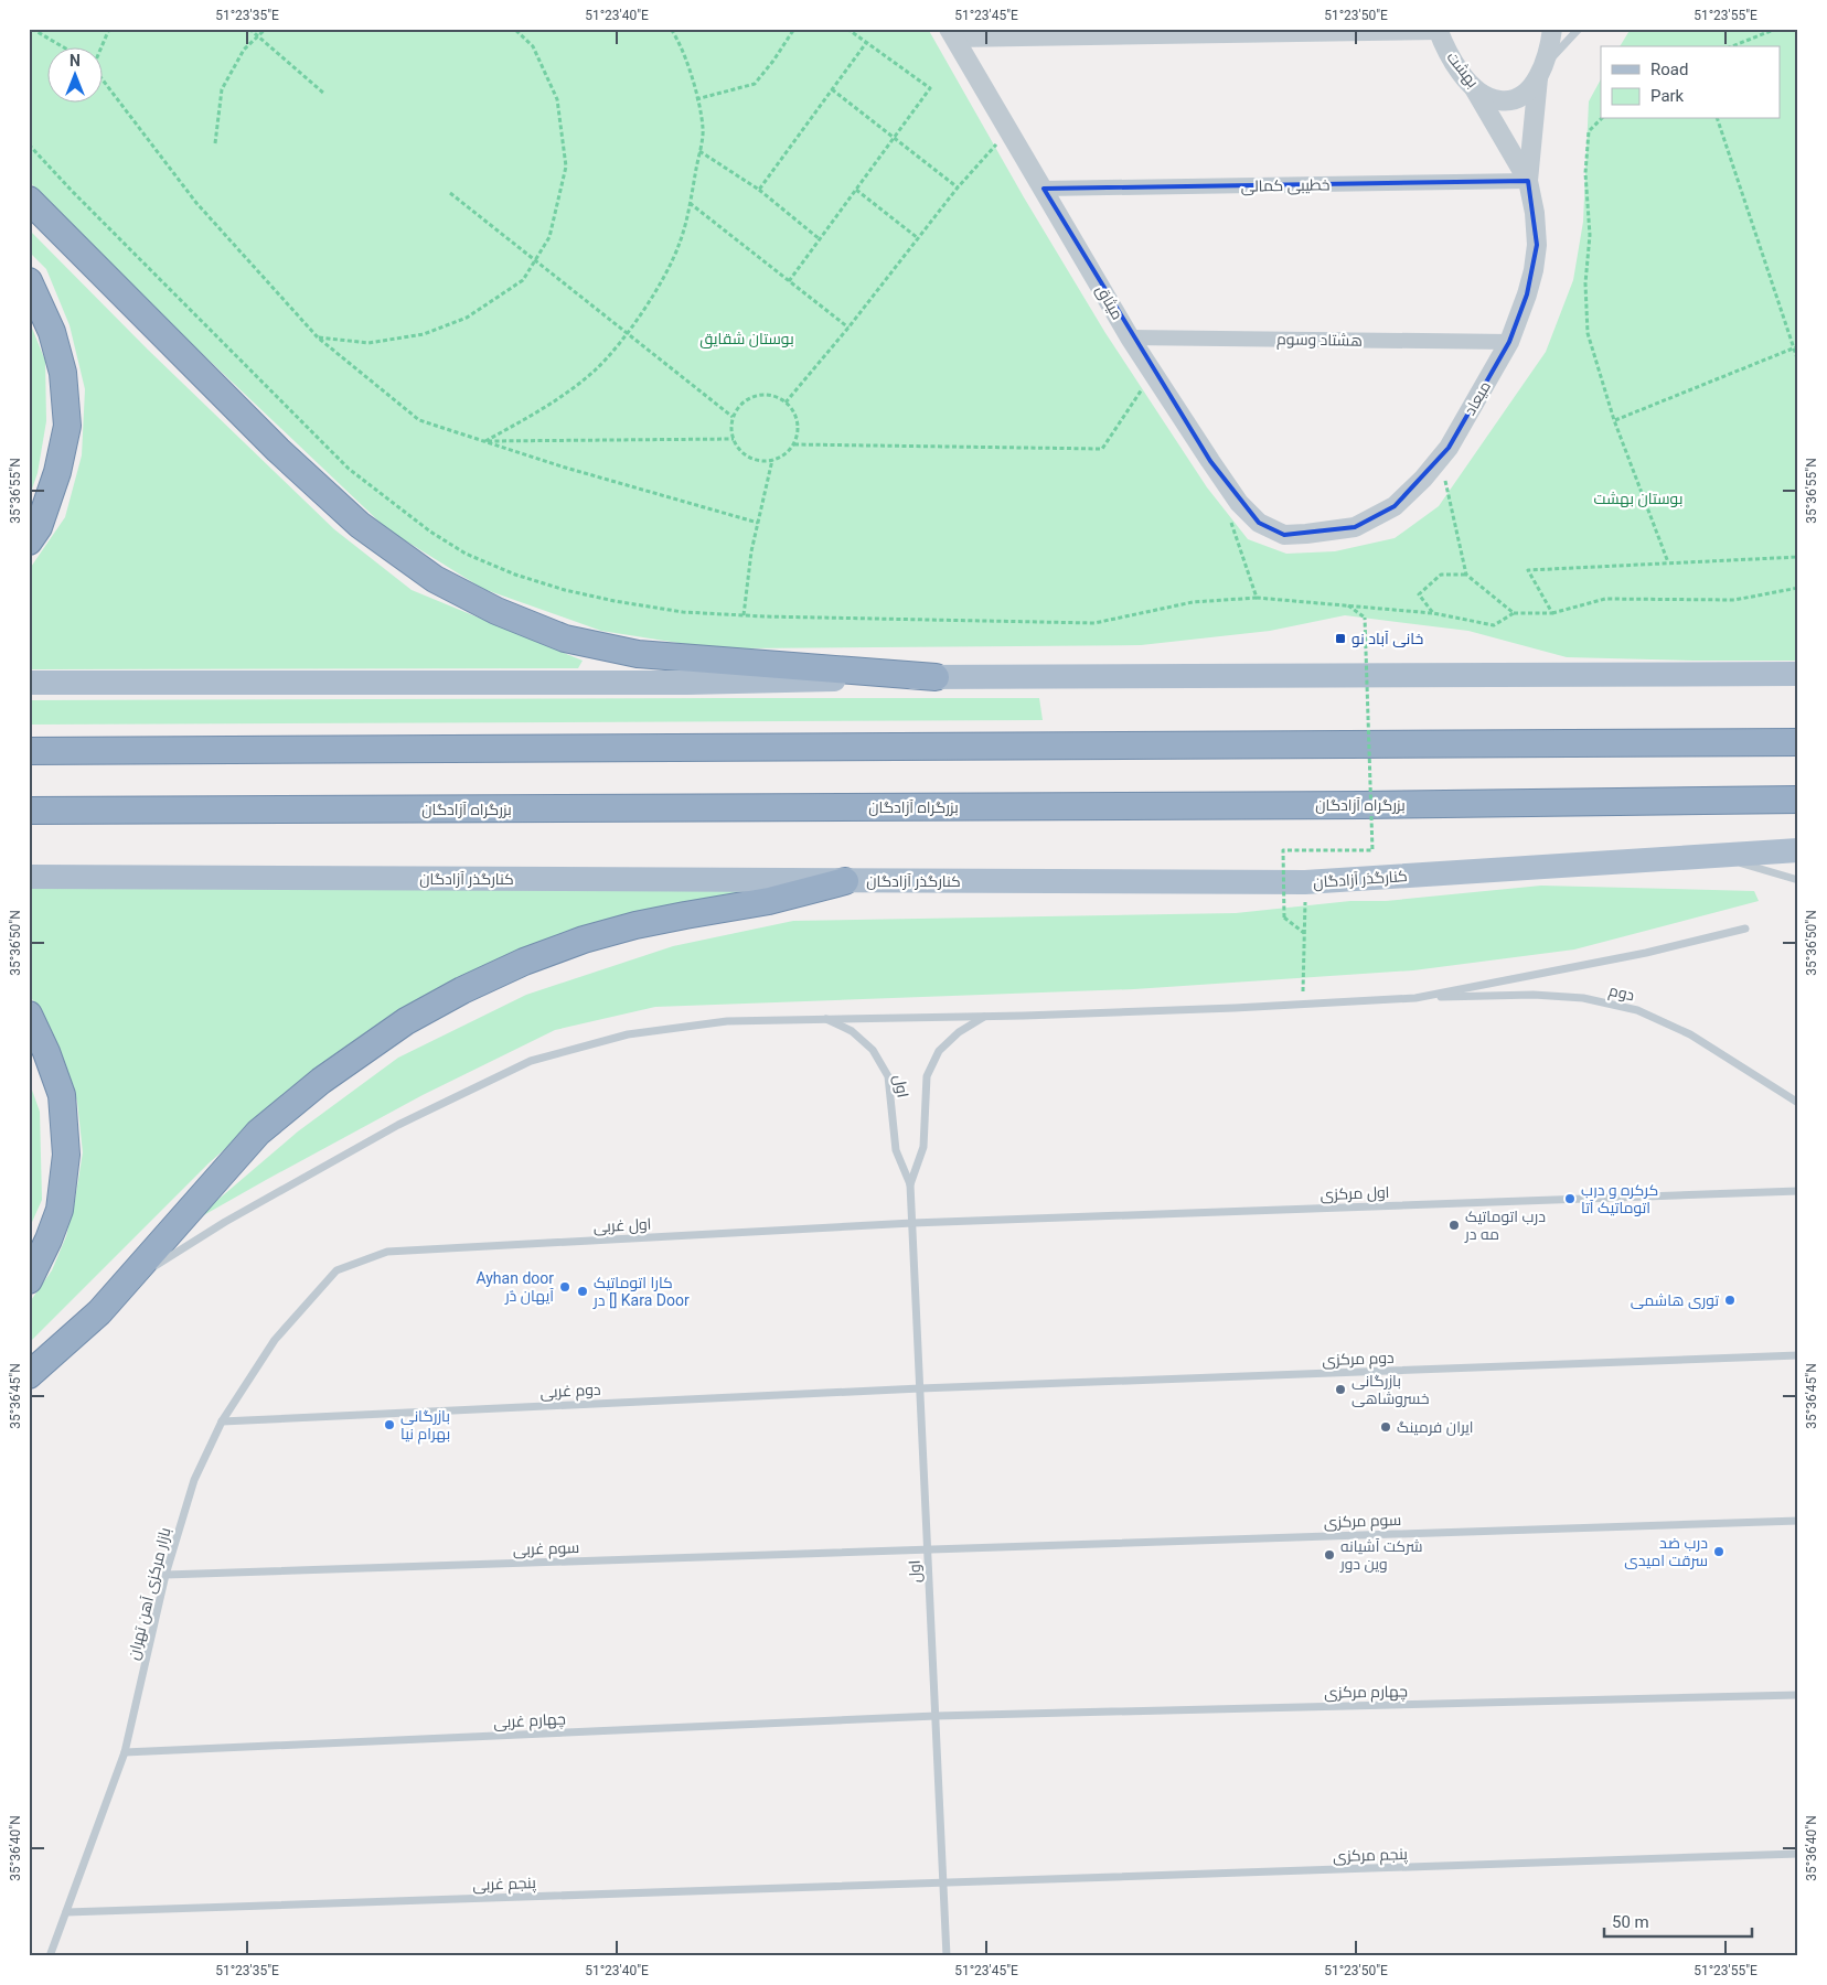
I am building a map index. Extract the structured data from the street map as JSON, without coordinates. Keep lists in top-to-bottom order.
{
  "streets": {
    "highway": ["بزرگراه آزادگان"],
    "main road": ["کنارگذر آزادگان"],
    "street": [
      "بهشت",
      "خطیبی کمالی",
      "میثاق",
      "هشتاد وسوم",
      "میعاد"
    ],
    "lane": [
      "دوم",
      "اول",
      "اول مرکزی",
      "اول غربی",
      "دوم مرکزی",
      "دوم غربی",
      "سوم مرکزی",
      "سوم غربی",
      "بازار مرکزی آهن تهران",
      "چهارم مرکزی",
      "چهارم غربی",
      "پنجم مرکزی",
      "پنجم غربی"
    ]
  },
  "crossings": [
    ["خطیبی کمالی", "میثاق"],
    ["خطیبی کمالی", "میعاد"],
    ["میثاق", "هشتاد وسوم"],
    ["میثاق", "میعاد"],
    ["هشتاد وسوم", "میعاد"],
    ["اول", "اول مرکزی"],
    ["اول", "اول غربی"],
    ["اول", "دوم مرکزی"],
    ["اول", "دوم غربی"],
    ["اول", "سوم مرکزی"],
    ["اول", "سوم غربی"],
    ["اول", "چهارم مرکزی"],
    ["اول", "چهارم غربی"],
    ["اول", "پنجم مرکزی"],
    ["اول", "پنجم غربی"],
    ["اول مرکزی", "اول غربی"],
    ["اول غربی", "بازار مرکزی آهن تهران"],
    ["دوم مرکزی", "دوم غربی"],
    ["دوم غربی", "بازار مرکزی آهن تهران"],
    ["سوم مرکزی", "سوم غربی"],
    ["سوم غربی", "بازار مرکزی آهن تهران"],
    ["بازار مرکزی آهن تهران", "چهارم غربی"],
    ["بازار مرکزی آهن تهران", "پنجم غربی"],
    ["چهارم مرکزی", "چهارم غربی"],
    ["پنجم مرکزی", "پنجم غربی"]
  ],
  "parks": ["بوستان شقایق", "بوستان بهشت"],
  "places": {
    "transit": ["خانی آباد نو"],
    "other": [
      "کرکره و درب اتوماتیک آتا",
      "درب اتوماتیک مه در",
      "Ayhan door آیهان دٌر",
      "کارا اتوماتیک در [] Kara Door",
      "توری هاشمی",
      "بازرگانی خسروشاهی",
      "بازرگانی بهرام نیا",
      "ایران فرمینگ",
      "درب ضد سرقت امیدی",
      "شرکت آشیانه وین دور"
    ]
  },
  "legend": ["Road", "Park"],
  "scale_bar": "50 m",
  "north": "top",
  "coordinates": [
    "51°23'35\"E",
    "51°23'40\"E",
    "51°23'45\"E",
    "51°23'50\"E",
    "51°23'55\"E",
    "35°36'55\"N",
    "35°36'50\"N",
    "35°36'45\"N",
    "35°36'40\"N"
  ]
}
